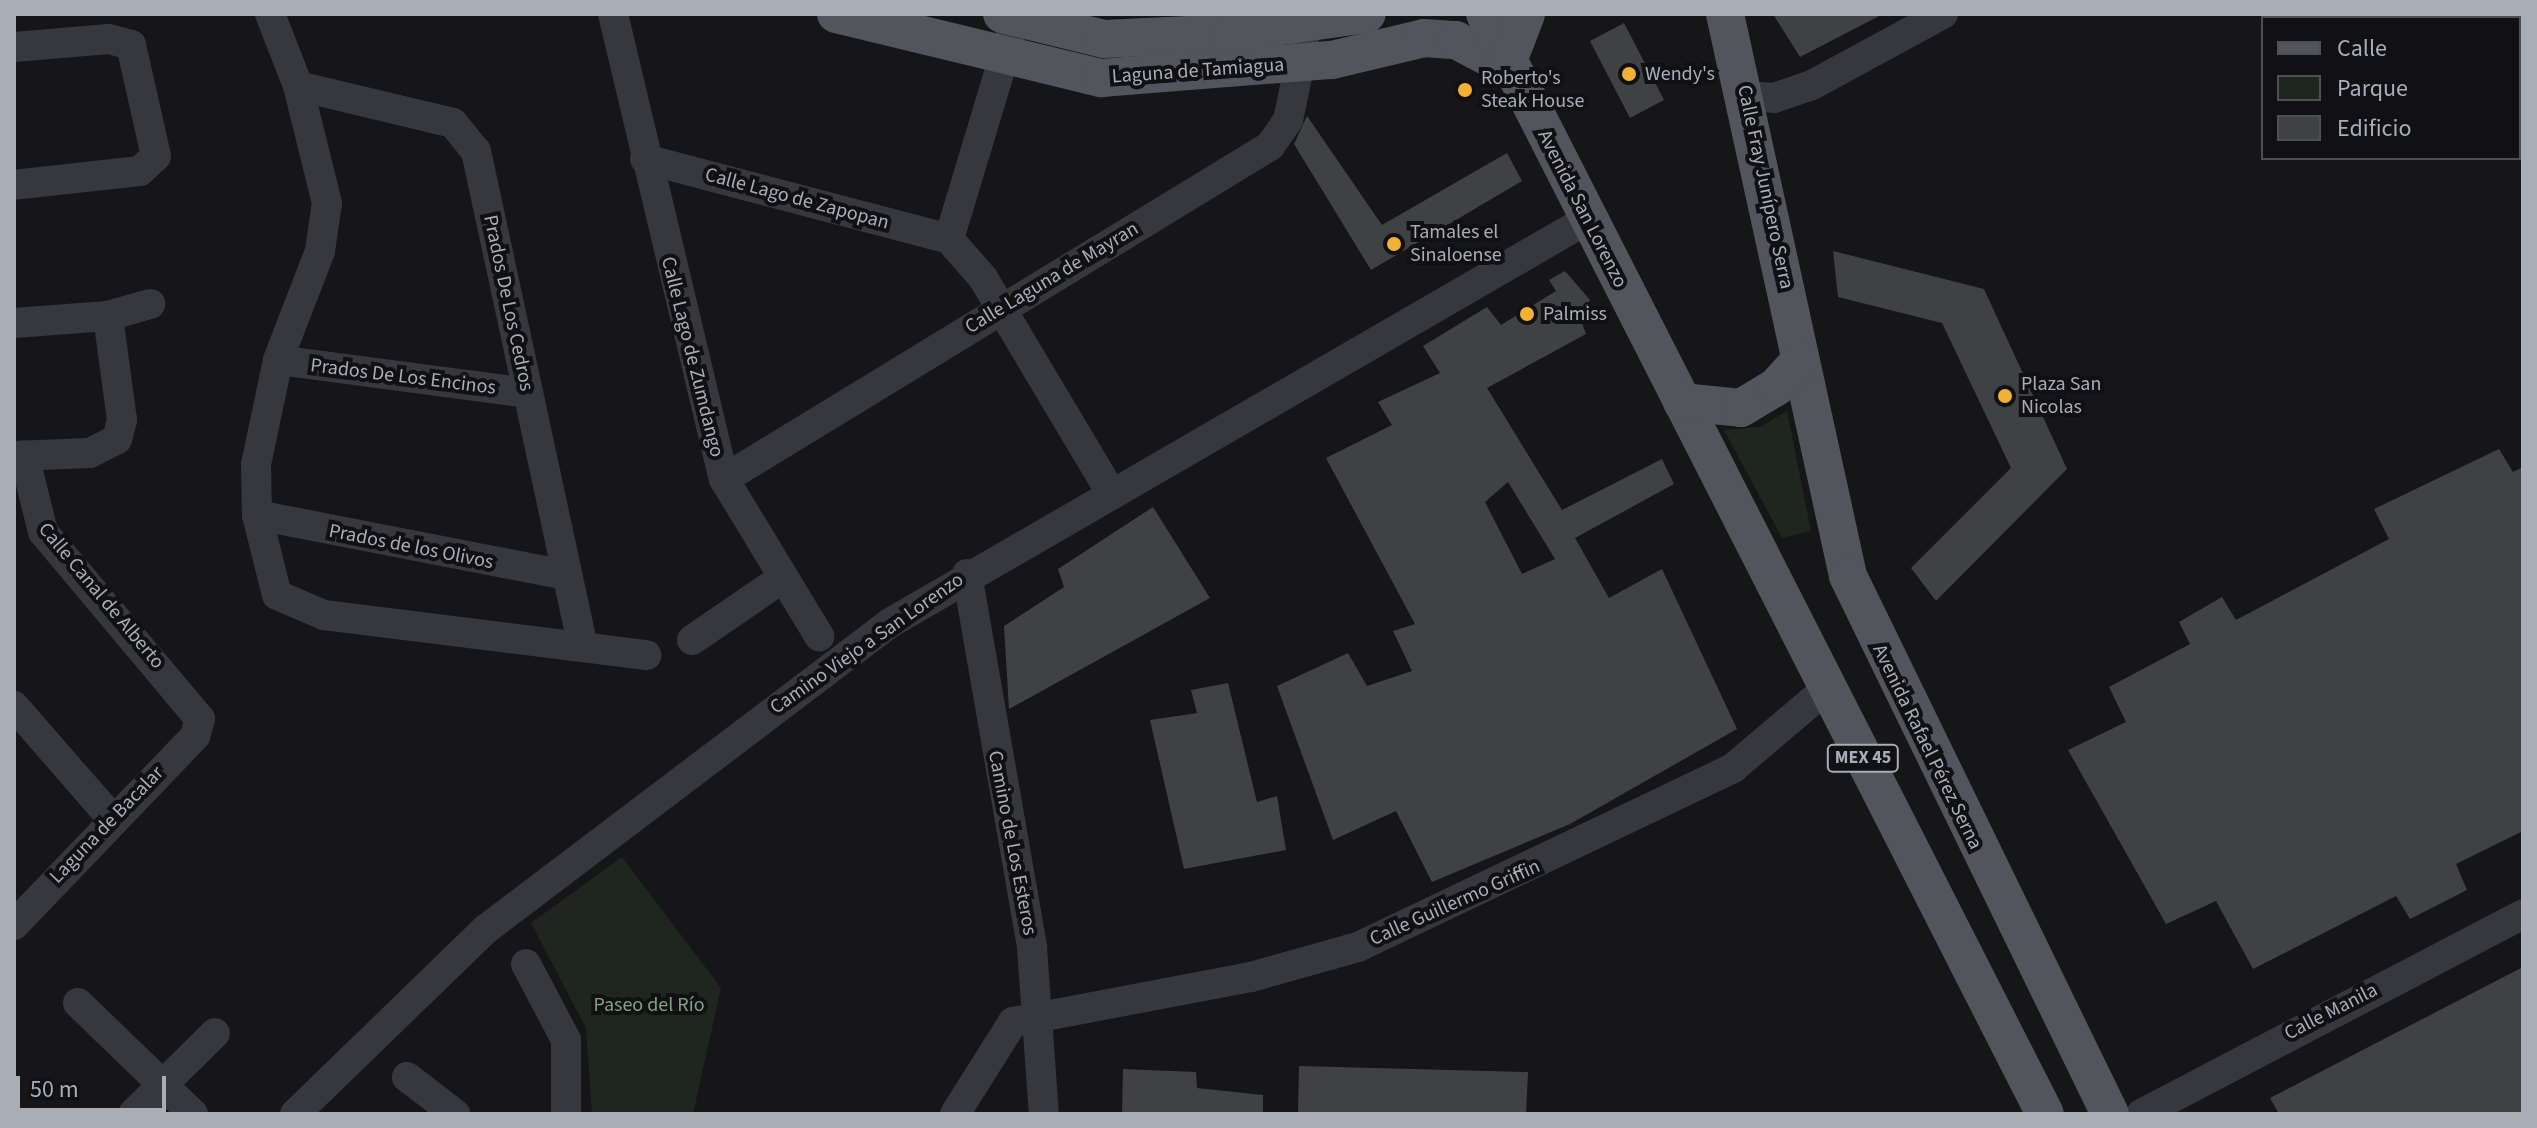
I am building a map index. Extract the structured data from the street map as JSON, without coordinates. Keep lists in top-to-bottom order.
{
  "streets": {
    "main road": [
      "Laguna de Tamiagua",
      "Calle Fray Junípero Serra",
      "Avenida San Lorenzo",
      "Avenida Rafael Pérez Serna",
      "MEX 45"
    ],
    "street": [
      "Calle Lago de Zapopan",
      "Calle Laguna de Mayran",
      "Prados De Los Cedros",
      "Calle Lago de Zumdango",
      "Prados De Los Encinos",
      "Prados de los Olivos",
      "Calle Canal de Alberto",
      "Camino Viejo a San Lorenzo",
      "Laguna de Bacalar",
      "Camino de Los Esteros",
      "Calle Guillermo Griffin",
      "Calle Manila"
    ]
  },
  "crossings": [
    ["Laguna de Tamiagua", "Avenida San Lorenzo"],
    ["Laguna de Tamiagua", "Calle Laguna de Mayran"],
    ["Calle Fray Junípero Serra", "Avenida Rafael Pérez Serna"],
    ["Calle Lago de Zapopan", "Calle Lago de Zumdango"],
    ["Avenida San Lorenzo", "Camino Viejo a San Lorenzo"],
    ["Avenida San Lorenzo", "MEX 45"],
    ["Calle Laguna de Mayran", "Calle Lago de Zumdango"],
    ["Prados De Los Cedros", "Prados De Los Encinos"],
    ["Prados De Los Cedros", "Prados de los Olivos"],
    ["Calle Canal de Alberto", "Laguna de Bacalar"],
    ["Camino Viejo a San Lorenzo", "Camino de Los Esteros"],
    ["MEX 45", "Calle Guillermo Griffin"],
    ["Camino de Los Esteros", "Calle Guillermo Griffin"]
  ],
  "parks": ["Paseo del Río"],
  "places": [
    "Wendy's",
    "Roberto's Steak House",
    "Tamales el Sinaloense",
    "Palmiss",
    "Plaza San Nicolas"
  ],
  "legend": ["Calle", "Parque", "Edificio"],
  "scale_bar": "50 m"
}
